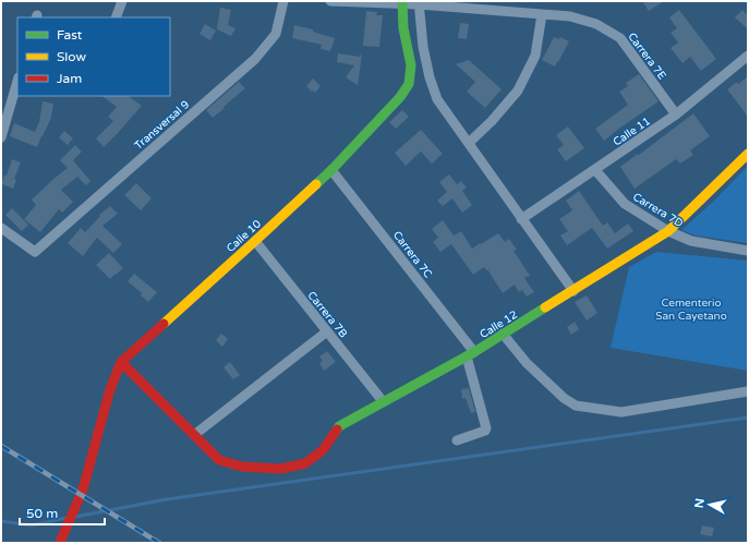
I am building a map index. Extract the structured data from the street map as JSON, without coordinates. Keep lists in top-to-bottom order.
{
  "streets": {
    "street": [
      "Carrera 7E",
      "Transversal 9",
      "Calle 11",
      "Carrera 7D",
      "Calle 10",
      "Carrera 7C",
      "Carrera 7B",
      "Calle 12"
    ]
  },
  "crossings": [
    ["Carrera 7E", "Calle 11"],
    ["Carrera 7E", "Calle 10"],
    ["Calle 11", "Carrera 7D"],
    ["Carrera 7D", "Calle 12"],
    ["Calle 10", "Carrera 7C"],
    ["Calle 10", "Carrera 7B"],
    ["Calle 10", "Calle 12"],
    ["Carrera 7C", "Calle 12"],
    ["Carrera 7B", "Calle 12"]
  ],
  "parks": ["Cementerio San Cayetano"],
  "legend": ["Fast", "Slow", "Jam"],
  "scale_bar": "50 m",
  "north": "left"
}
